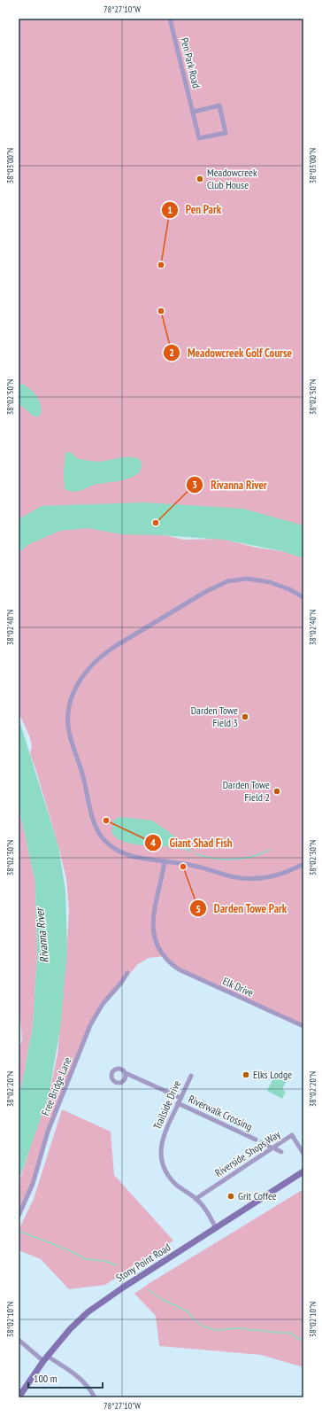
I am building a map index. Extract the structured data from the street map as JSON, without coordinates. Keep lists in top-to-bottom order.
{
  "streets": {
    "main road": ["Stony Point Road"],
    "street": [
      "Pen Park Road",
      "Elk Drive",
      "Free Bridge Lane",
      "Trailside Drive",
      "Riverwalk Crossing",
      "Riverside Shops Way"
    ]
  },
  "crossings": [
    ["Trailside Drive", "Riverwalk Crossing"],
    ["Trailside Drive", "Riverside Shops Way"],
    ["Trailside Drive", "Stony Point Road"]
  ],
  "water": ["Rivanna River"],
  "places": [
    "Meadowcreek Club House",
    "Pen Park",
    "Meadowcreek Golf Course",
    "Rivanna River",
    "Darden Towe Field 3",
    "Darden Towe Field 2",
    "Giant Shad Fish",
    "Darden Towe Park",
    "Elks Lodge",
    "Grit Coffee"
  ],
  "scale_bar": "100 m",
  "coordinates": [
    "78°27'10\"W",
    "38°03'00\"N",
    "38°02'50\"N",
    "38°02'40\"N",
    "38°02'30\"N",
    "38°02'20\"N",
    "38°02'10\"N"
  ]
}
